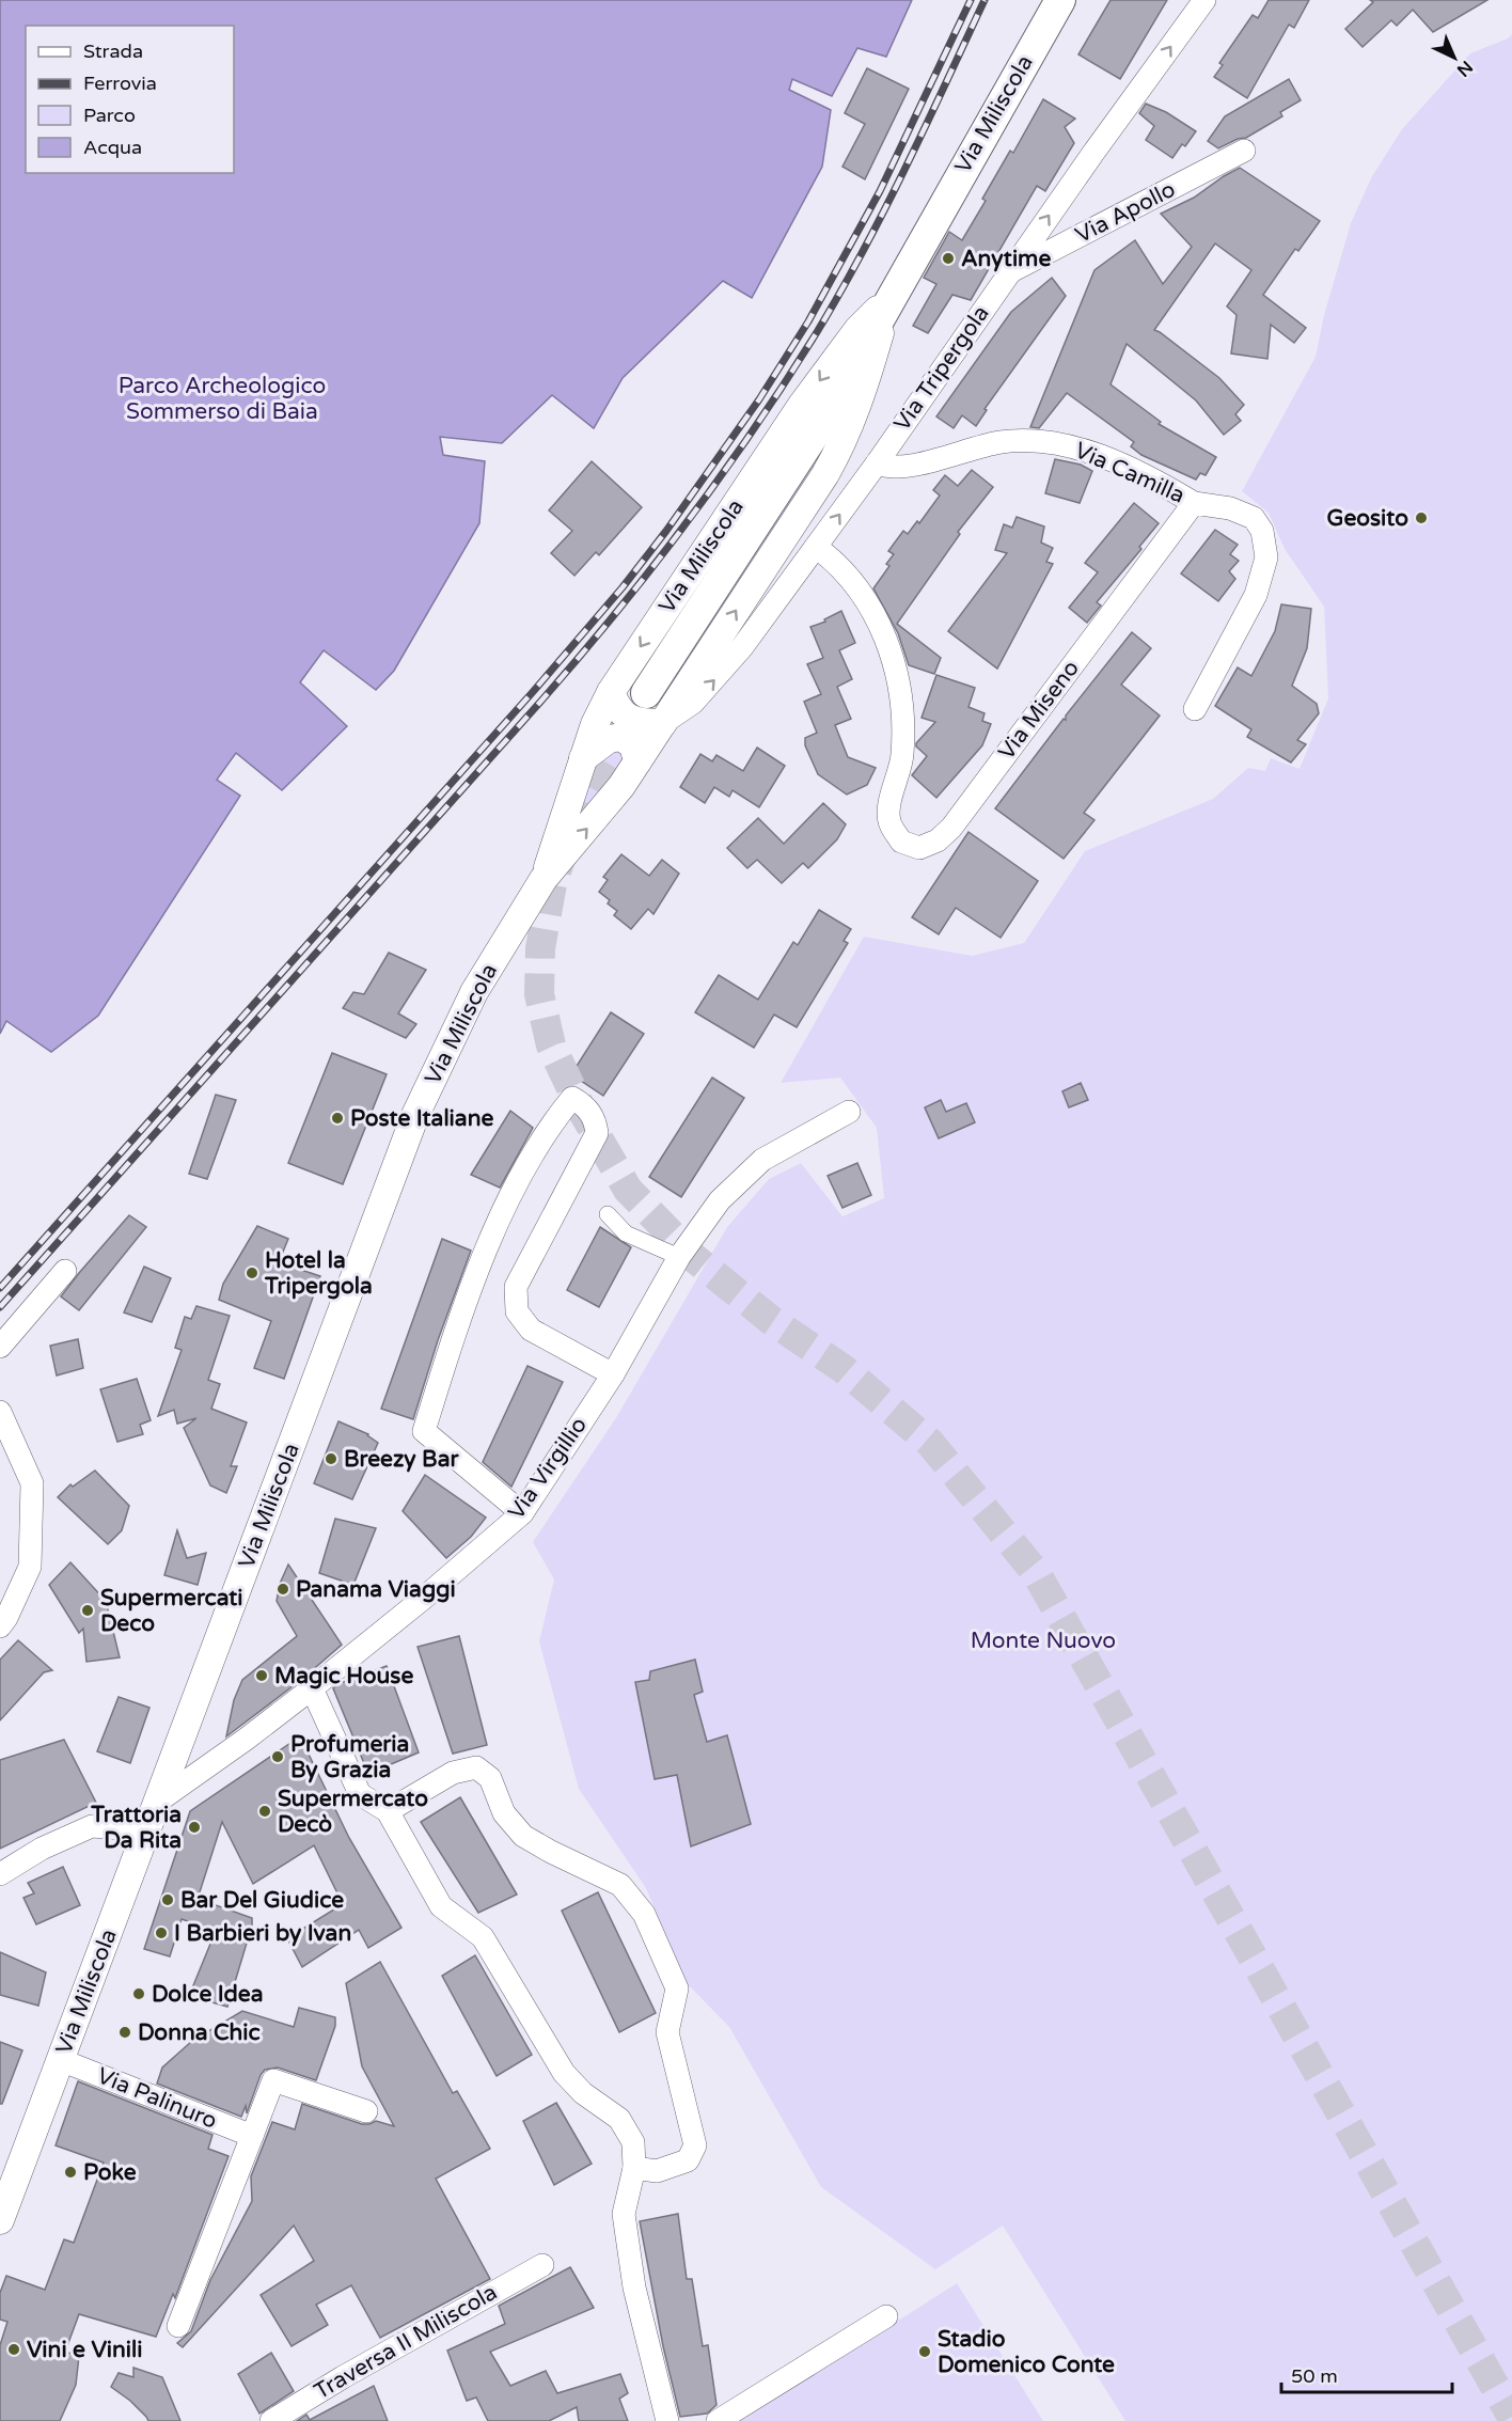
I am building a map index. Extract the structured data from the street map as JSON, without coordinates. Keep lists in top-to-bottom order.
{
  "streets": {
    "main road": ["Via Miliscola"],
    "street": [
      "Via Apollo",
      "Via Tripergola",
      "Via Camilla",
      "Via Miseno",
      "Via Virgillio",
      "Via Palinuro",
      "Traversa II Miliscola"
    ]
  },
  "crossings": [
    ["Via Miliscola", "Via Tripergola"],
    ["Via Miliscola", "Via Virgillio"],
    ["Via Miliscola", "Via Palinuro"],
    ["Via Apollo", "Via Tripergola"],
    ["Via Tripergola", "Via Camilla"],
    ["Via Tripergola", "Via Miseno"],
    ["Via Camilla", "Via Miseno"]
  ],
  "one_way": ["Via Tripergola"],
  "parks": ["Parco Archeologico Sommerso di Baia", "Monte Nuovo"],
  "places": [
    "Anytime",
    "Geosito",
    "Poste Italiane",
    "Hotel la Tripergola",
    "Breezy Bar",
    "Panama Viaggi",
    "Supermercati Deco",
    "Magic House",
    "Profumeria By Grazia",
    "Supermercato Decò",
    "Trattoria Da Rita",
    "Bar Del Giudice",
    "I Barbieri by Ivan",
    "Dolce Idea",
    "Donna Chic",
    "Poke",
    "Vini e Vinili",
    "Stadio Domenico Conte"
  ],
  "legend": [
    "Strada",
    "Ferrovia",
    "Parco",
    "Acqua"
  ],
  "scale_bar": "50 m",
  "north": "bottom right"
}
